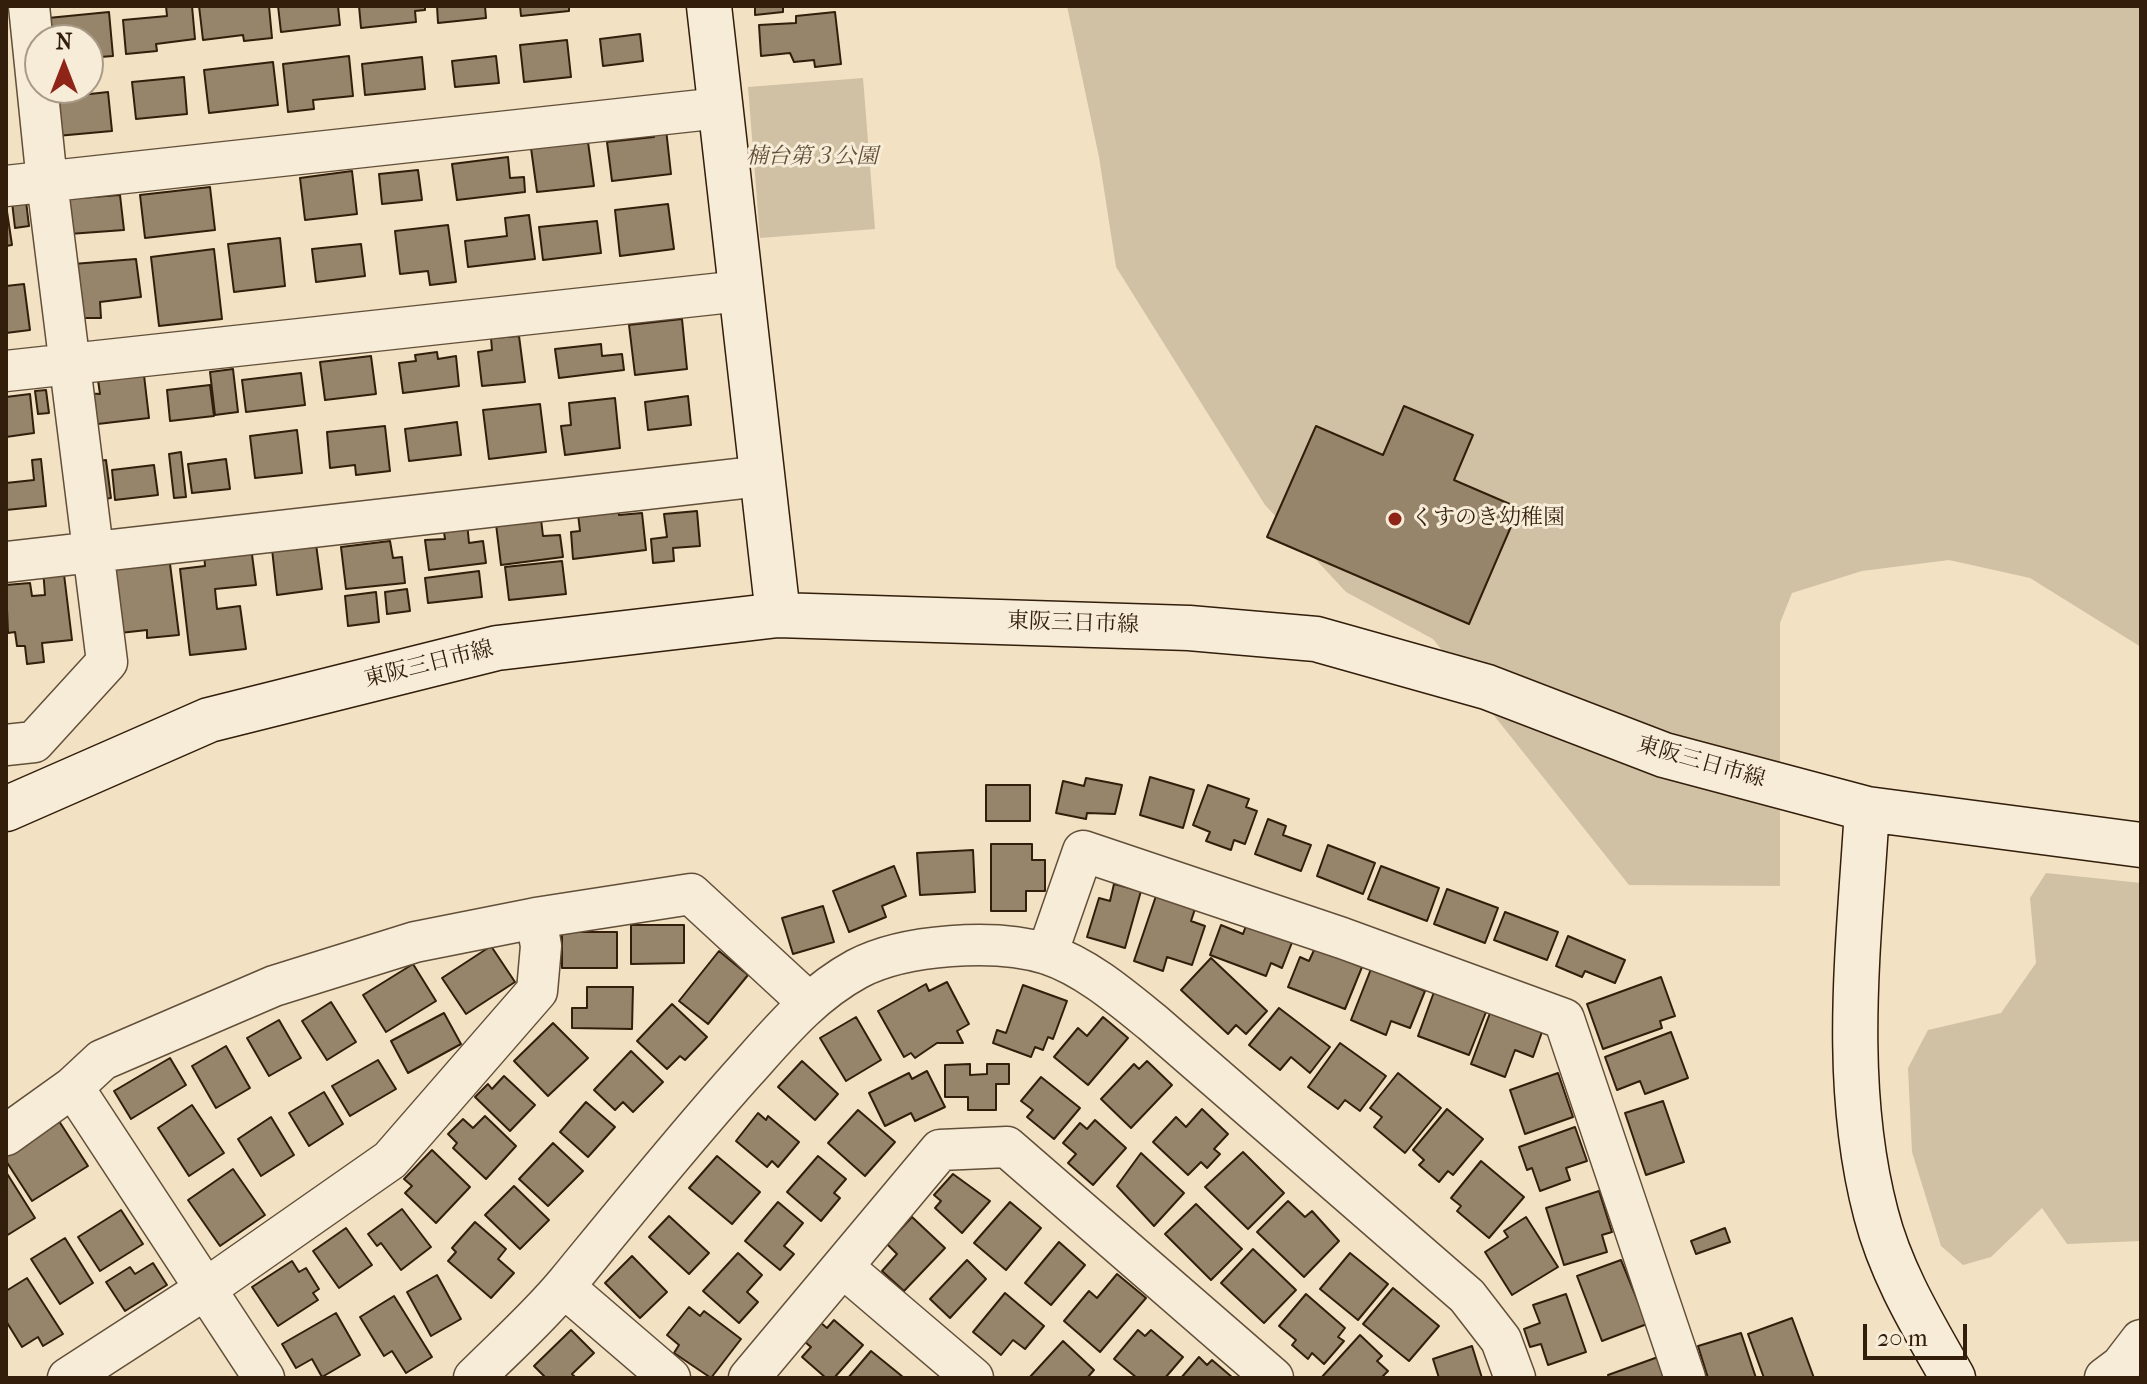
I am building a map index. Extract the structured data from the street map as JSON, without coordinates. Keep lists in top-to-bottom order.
{
  "streets": {
    "main road": ["東阪三日市線"]
  },
  "parks": ["楠台第３公園"],
  "places": ["くすのき幼稚園"],
  "scale_bar": "20 m",
  "north": "top"
}
